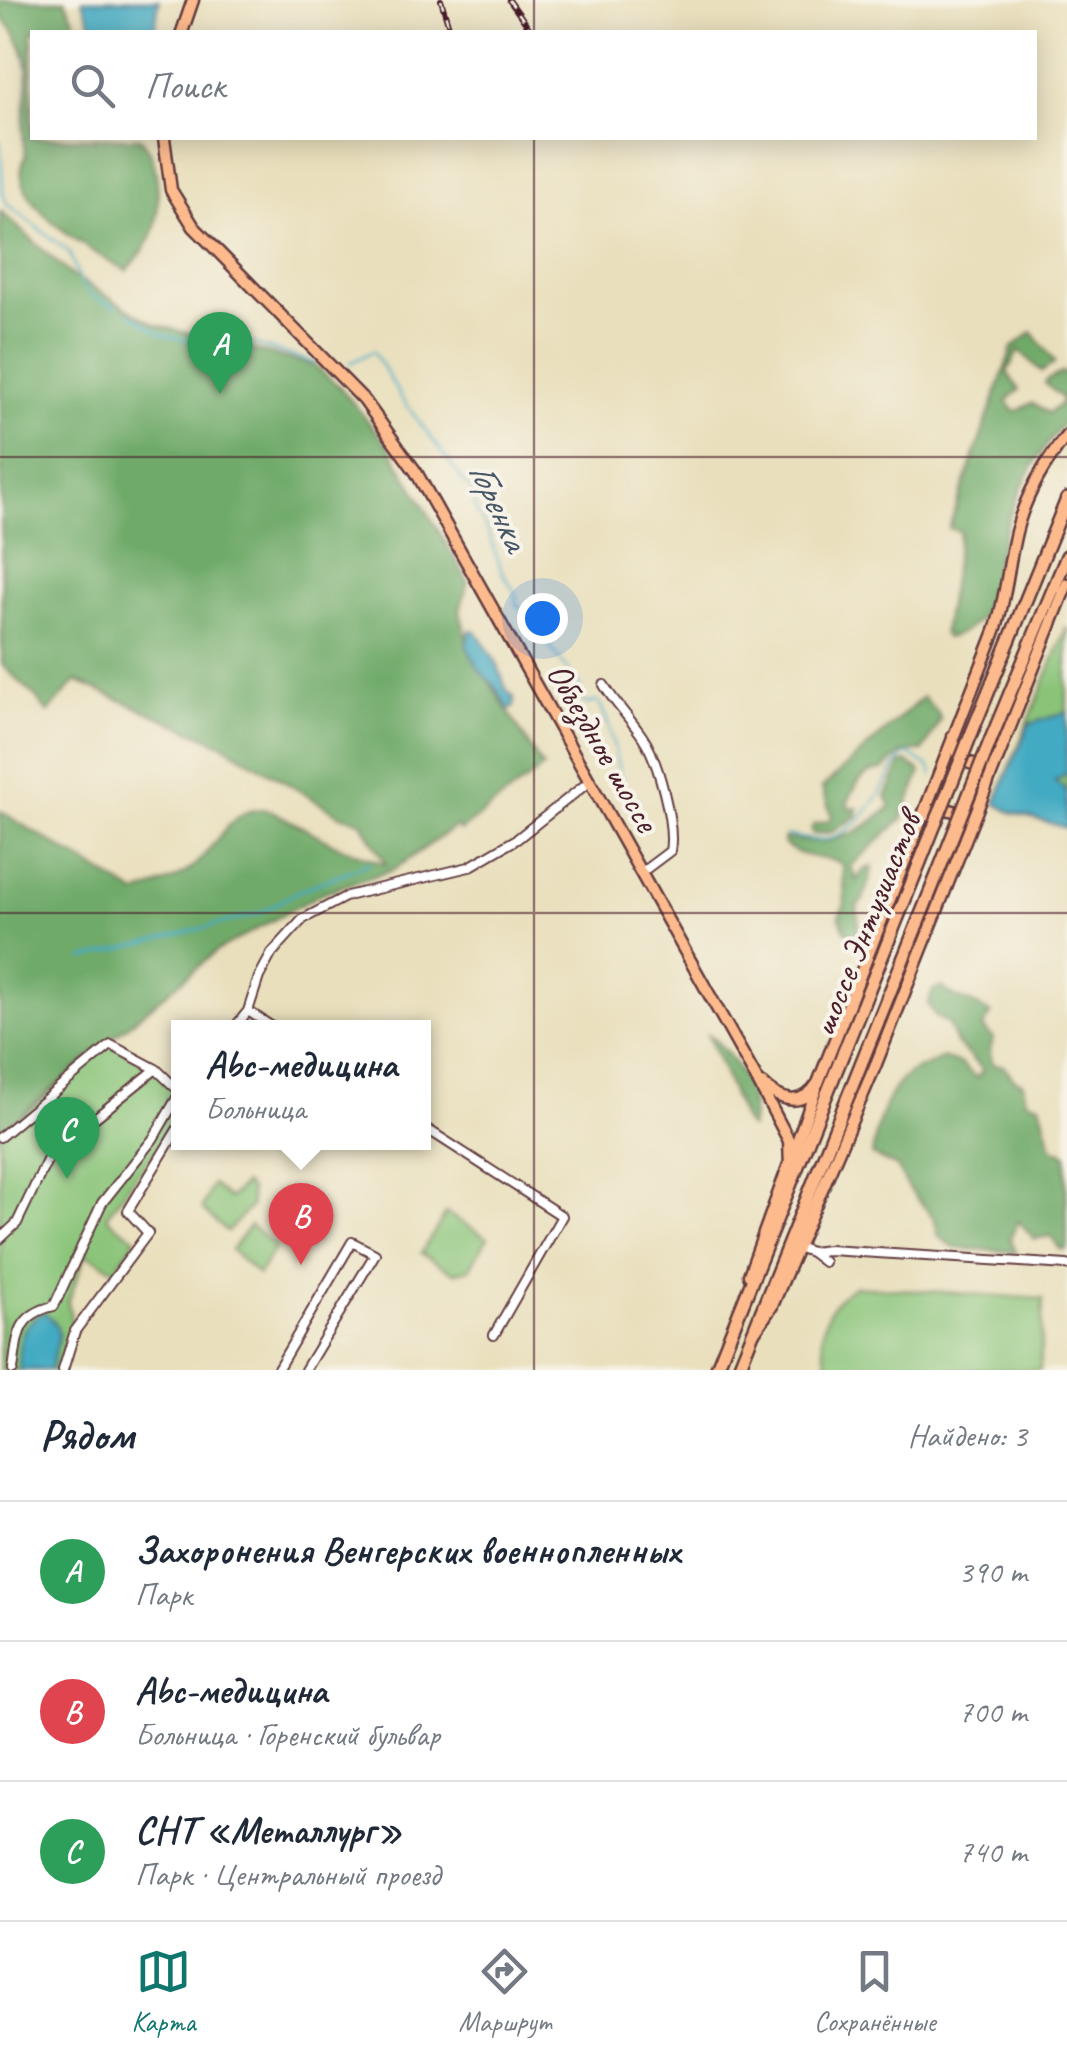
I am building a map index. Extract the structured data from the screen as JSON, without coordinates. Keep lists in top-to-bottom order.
{
  "streets": {
    "highway": ["шоссе Энтузиастов"],
    "main road": ["Объездное шоссе"]
  },
  "water": ["Горенка"],
  "page": {
    "search": "Поиск",
    "pins": ["A", "C", "B"],
    "popup": ["Abc-медицина", "Больница"],
    "heading": ["Рядом", "Найдено: 3"],
    "list": [
      {
        "mark": "A",
        "name": "Захоронения Венгерских военнопленных",
        "note": "Парк",
        "value": "390 m"
      },
      {
        "mark": "B",
        "name": "Abc-медицина",
        "note": "Больница · Горенский бульвар",
        "value": "700 m"
      },
      {
        "mark": "C",
        "name": "СНТ «Металлург»",
        "note": "Парк · Центральный проезд",
        "value": "740 m"
      }
    ],
    "nav": ["Карта", "Маршрут", "Сохранённые"]
  }
}
